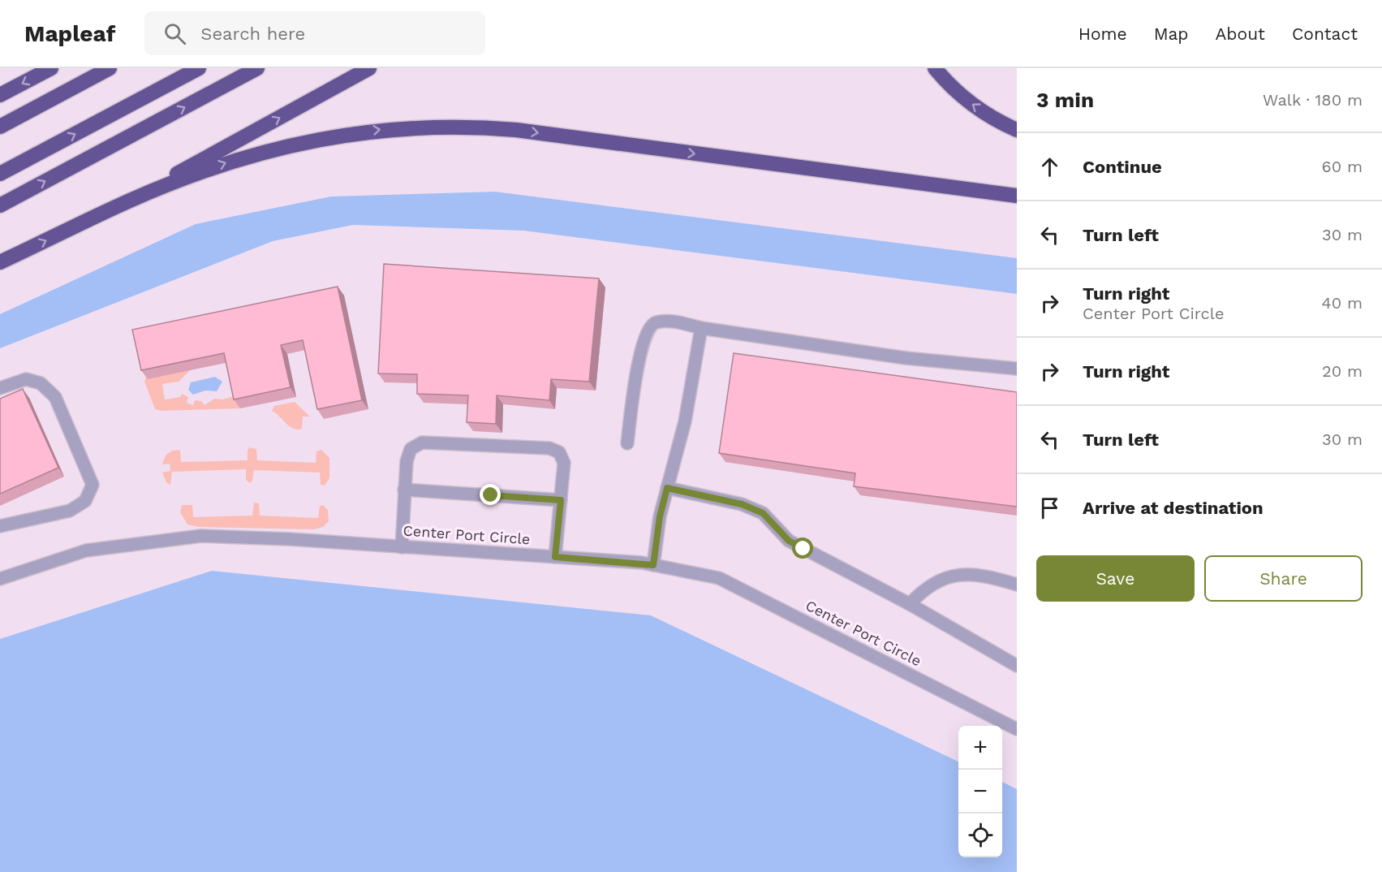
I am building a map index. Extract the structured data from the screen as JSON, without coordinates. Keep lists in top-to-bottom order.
{
  "streets": {
    "street": ["Center Port Circle"]
  },
  "page": {
    "header": "Mapleaf",
    "search": "Search here",
    "nav": [
      "Home",
      "Map",
      "About",
      "Contact"
    ],
    "heading": ["3 min", "Walk · 180 m"],
    "list": [
      ["Continue", "60 m"],
      ["Turn left", "30 m"],
      ["Turn right", "Center Port Circle", "40 m"],
      ["Turn right", "20 m"],
      ["Turn left", "30 m"],
      "Arrive at destination"
    ],
    "buttons": ["Save", "Share"],
    "map_buttons": ["+", "−"]
  }
}
